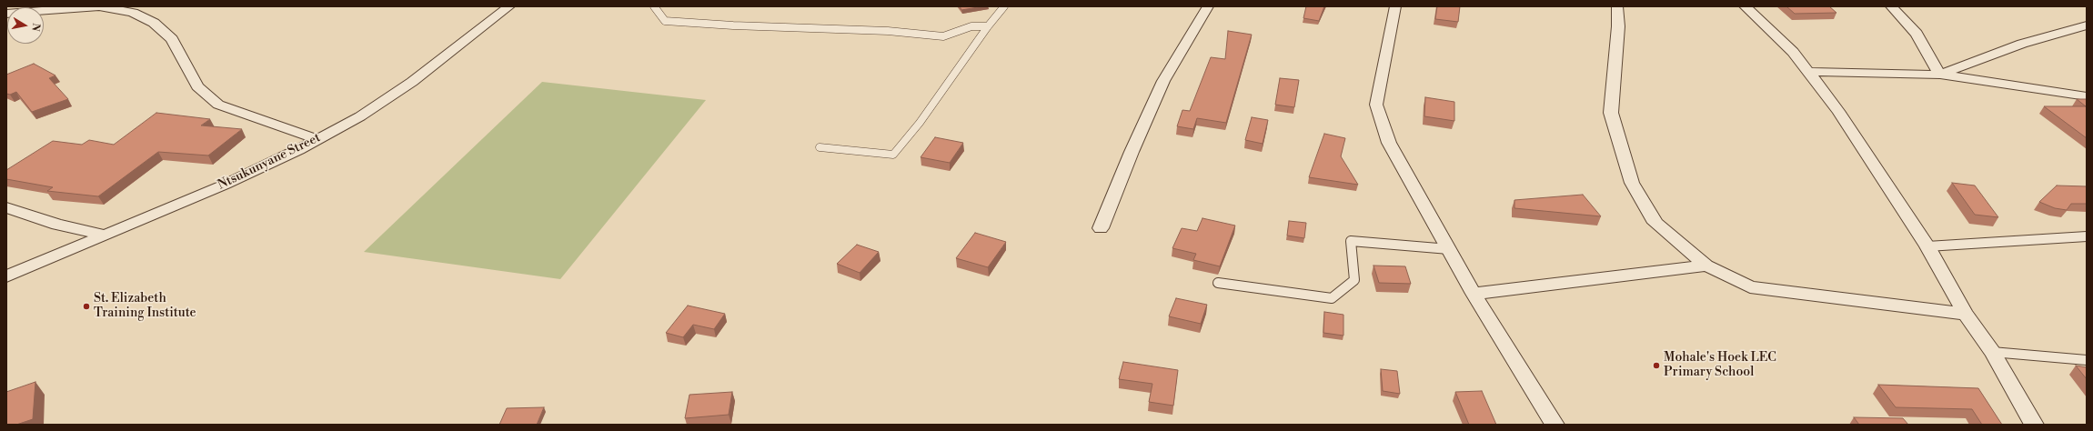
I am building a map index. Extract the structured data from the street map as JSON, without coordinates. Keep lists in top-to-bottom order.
{
  "streets": {
    "street": ["Ntsukunyane Street"]
  },
  "places": ["St. Elizabeth Training Institute", "Mohale's Hoek LEC Primary School"],
  "north": "right"
}
